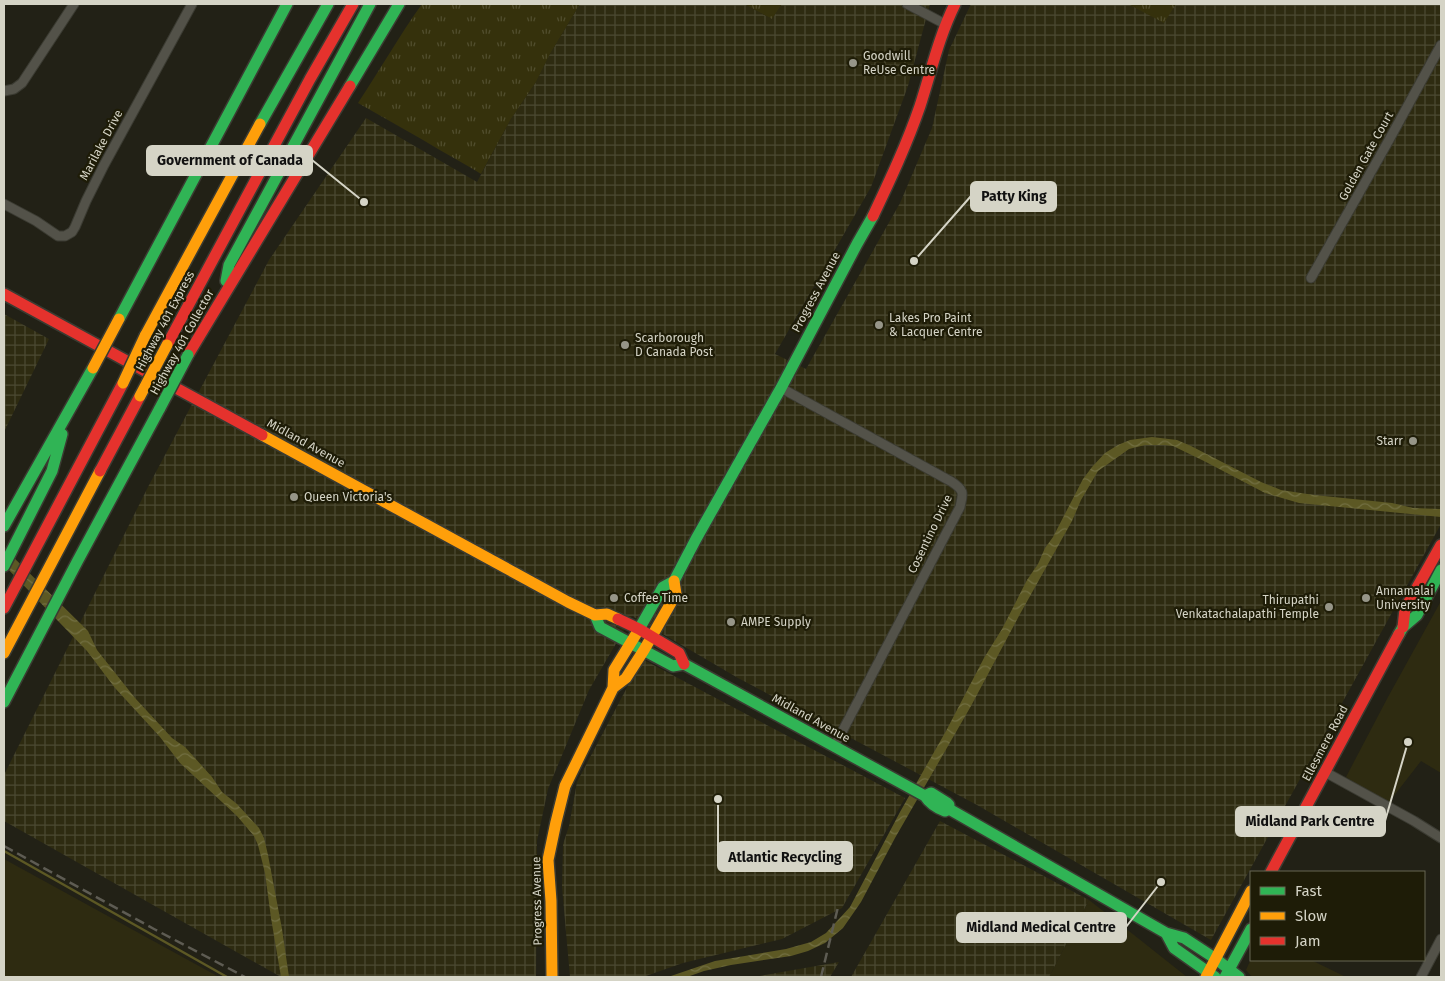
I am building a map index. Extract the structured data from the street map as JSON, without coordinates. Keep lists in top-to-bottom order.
{
  "streets": {
    "main road": [
      "Progress Avenue",
      "Highway 401 Express",
      "Highway 401 Collector",
      "Midland Avenue",
      "Ellesmere Road"
    ],
    "street": ["Marilake Drive", "Golden Gate Court", "Cosentino Drive"]
  },
  "crossings": [
    ["Progress Avenue", "Midland Avenue"],
    ["Progress Avenue", "Cosentino Drive"],
    ["Midland Avenue", "Cosentino Drive"]
  ],
  "places": [
    "Goodwill ReUse Centre",
    "Government of Canada",
    "Patty King",
    "Lakes Pro Paint & Lacquer Centre",
    "Scarborough D Canada Post",
    "Starr",
    "Queen Victoria's",
    "Coffee Time",
    "Annamalai University",
    "Thirupathi Venkatachalapathi Temple",
    "AMPE Supply",
    "Midland Park Centre",
    "Atlantic Recycling",
    "Midland Medical Centre"
  ],
  "legend": ["Fast", "Slow", "Jam"]
}
